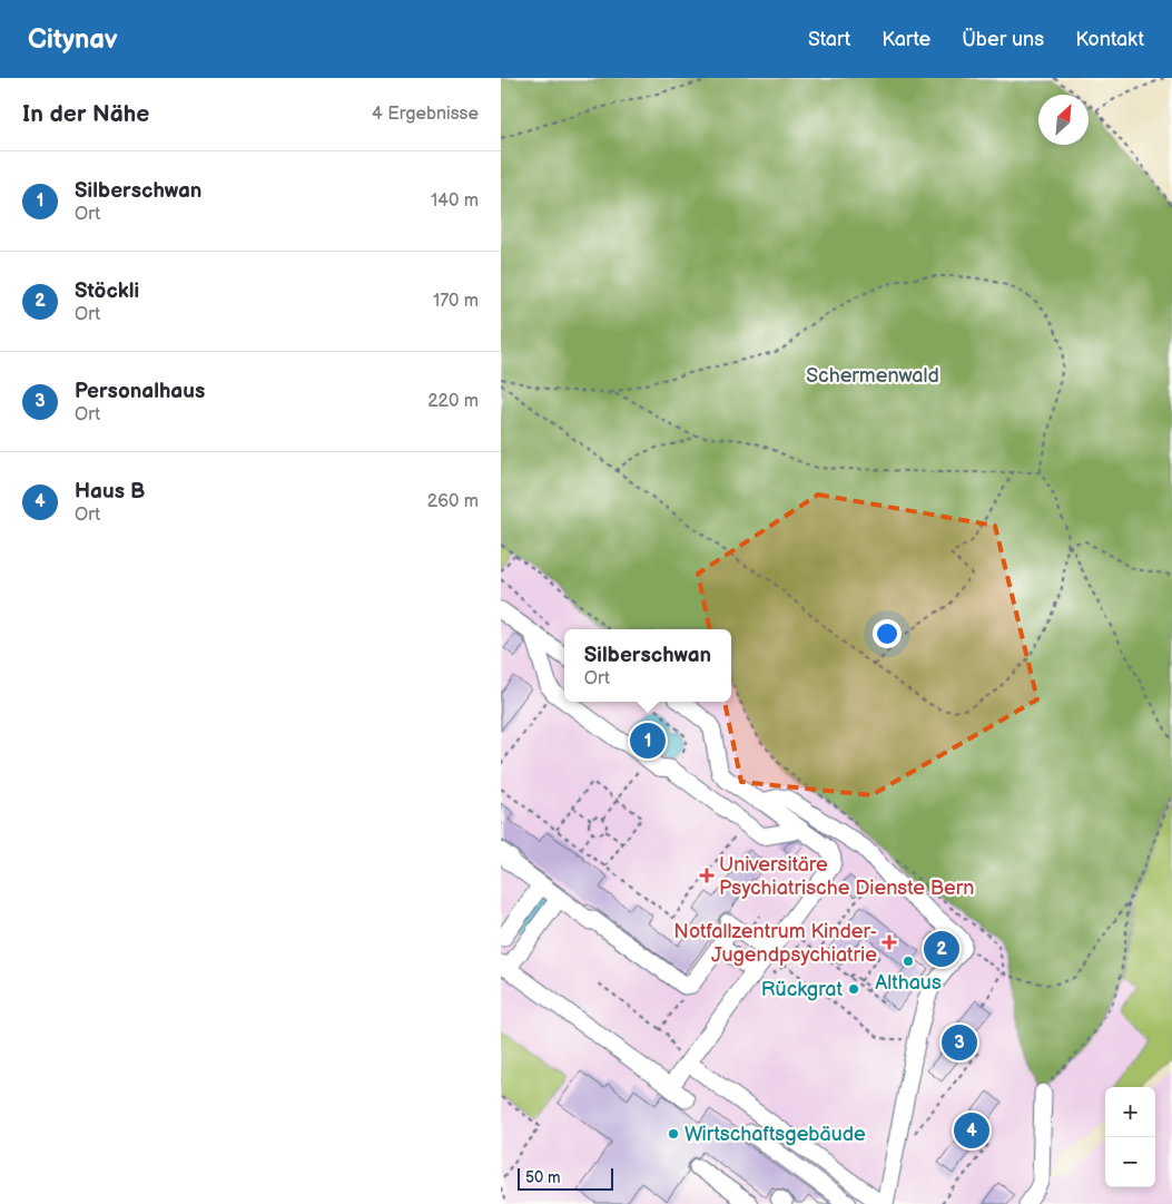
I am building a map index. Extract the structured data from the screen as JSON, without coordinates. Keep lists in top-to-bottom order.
{
  "parks": ["Schermenwald"],
  "places": {
    "health": ["Universitäre Psychiatrische Dienste Bern", "Notfallzentrum Kinder- Jugendpsychiatrie"],
    "other": ["Althaus", "Rückgrat", "Wirtschaftsgebäude"]
  },
  "scale_bar": "50 m",
  "north": "top right",
  "page": {
    "header": "Citynav",
    "nav": [
      "Start",
      "Karte",
      "Über uns",
      "Kontakt"
    ],
    "heading": ["In der Nähe", "4 Ergebnisse"],
    "list": [
      {
        "mark": "1",
        "name": "Silberschwan",
        "note": "Ort",
        "value": "140 m"
      },
      {
        "mark": "2",
        "name": "Stöckli",
        "note": "Ort",
        "value": "170 m"
      },
      {
        "mark": "3",
        "name": "Personalhaus",
        "note": "Ort",
        "value": "220 m"
      },
      {
        "mark": "4",
        "name": "Haus B",
        "note": "Ort",
        "value": "260 m"
      }
    ],
    "popup": ["Silberschwan", "Ort"],
    "pins": [
      "1",
      "2",
      "3",
      "4"
    ],
    "map_buttons": ["+", "−"],
    "scale": "50 m"
  }
}
